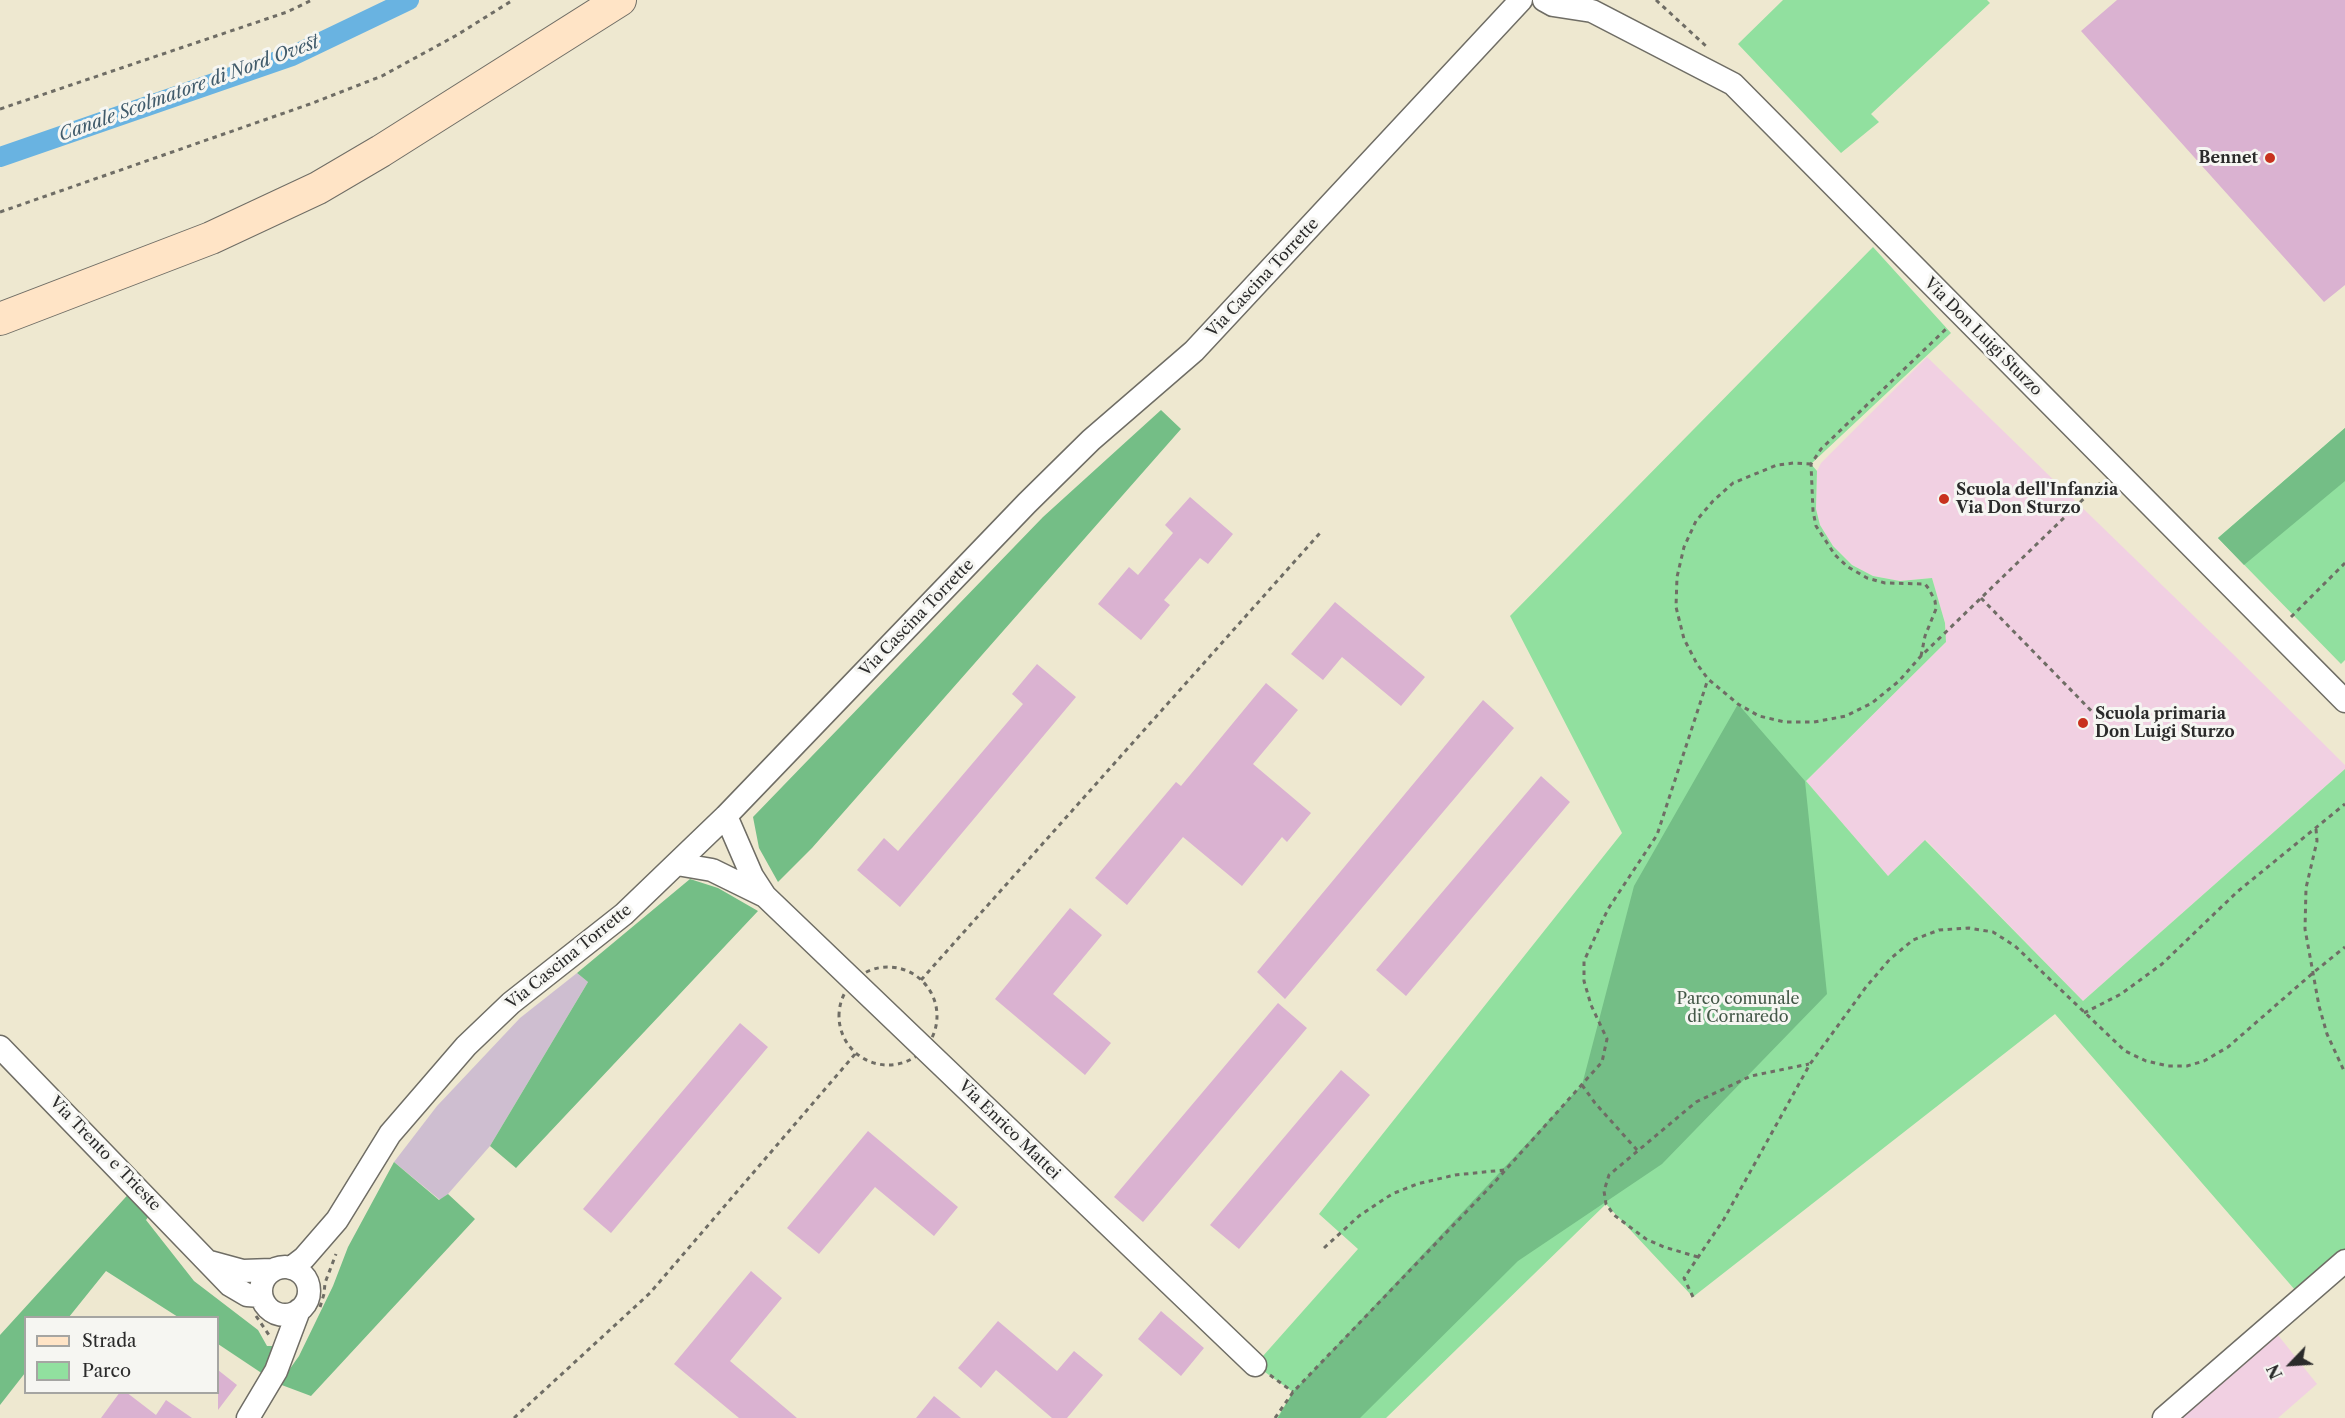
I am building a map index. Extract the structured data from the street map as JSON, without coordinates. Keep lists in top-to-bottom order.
{
  "streets": {
    "street": [
      "Via Cascina Torrette",
      "Via Don Luigi Sturzo",
      "Via Enrico Mattei",
      "Via Trento e Trieste"
    ]
  },
  "crossings": [
    ["Via Cascina Torrette", "Via Don Luigi Sturzo"],
    ["Via Cascina Torrette", "Via Enrico Mattei"],
    ["Via Cascina Torrette", "Via Trento e Trieste"]
  ],
  "water": ["Canale Scolmatore di Nord Ovest"],
  "parks": ["Parco comunale di Cornaredo"],
  "places": ["Bennet", "Scuola dell'Infanzia Via Don Sturzo", "Scuola primaria Don Luigi Sturzo"],
  "legend": ["Strada", "Parco"],
  "north": "bottom left"
}
